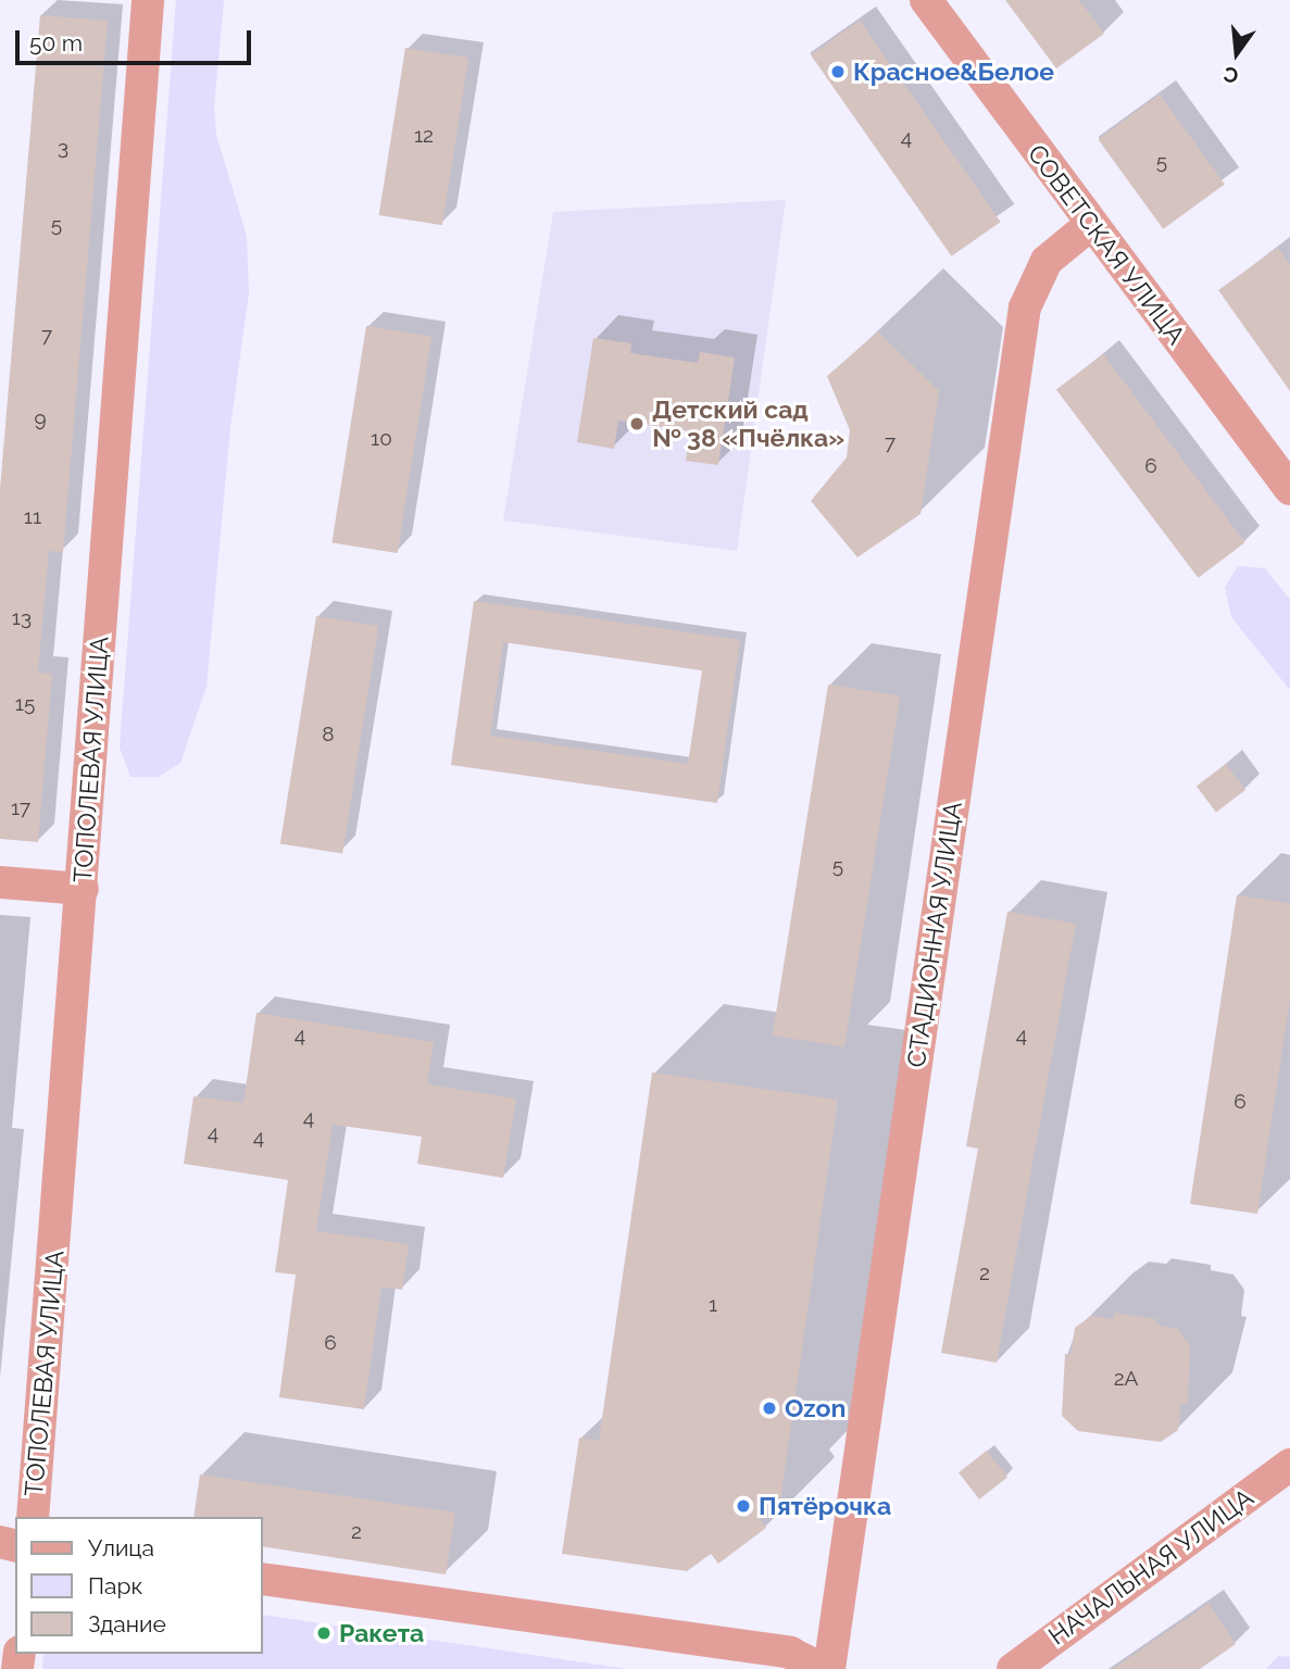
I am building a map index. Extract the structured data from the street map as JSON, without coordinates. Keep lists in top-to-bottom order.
{
  "streets": {
    "street": [
      "СОВЕТСКАЯ УЛИЦА",
      "ТОПОЛЕВАЯ УЛИЦА",
      "СТАДИОННАЯ УЛИЦА",
      "НАЧАЛЬНАЯ УЛИЦА"
    ]
  },
  "crossings": [
    ["СОВЕТСКАЯ УЛИЦА", "СТАДИОННАЯ УЛИЦА"]
  ],
  "places": [
    "Красное&Белое",
    "Детский сад № 38 «Пчёлка»",
    "Ozon",
    "Пятёрочка",
    "Ракета"
  ],
  "house_numbers": [
    "12",
    "4",
    "3",
    "5",
    "5",
    "7",
    "9",
    "10",
    "7",
    "6",
    "11",
    "13",
    "15",
    "8",
    "17",
    "5",
    "4",
    "4",
    "6",
    "4",
    "4",
    "4",
    "2",
    "1",
    "6",
    "2А",
    "2"
  ],
  "legend": ["Улица", "Парк", "Здание"],
  "scale_bar": "50 m",
  "north": "bottom"
}
